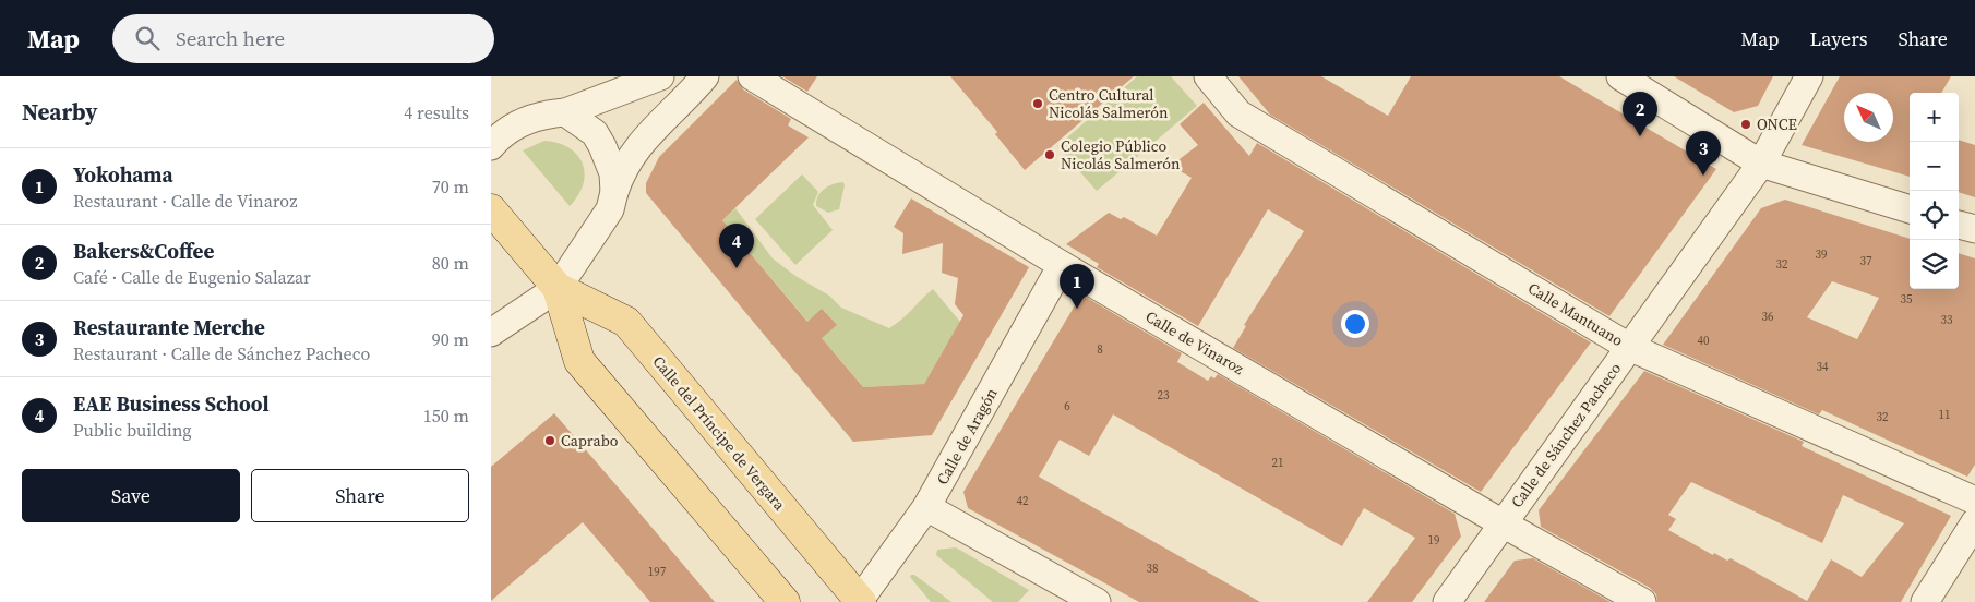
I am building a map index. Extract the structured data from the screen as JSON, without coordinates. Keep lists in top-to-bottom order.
{
  "streets": {
    "main road": ["Calle del Príncipe de Vergara"],
    "street": [
      "Calle Mantuano",
      "Calle de Vinaroz",
      "Calle de Sánchez Pacheco",
      "Calle de Aragón"
    ]
  },
  "crossings": [
    ["Calle Mantuano", "Calle de Sánchez Pacheco"],
    ["Calle de Vinaroz", "Calle de Sánchez Pacheco"],
    ["Calle de Vinaroz", "Calle de Aragón"],
    ["Calle del Príncipe de Vergara", "Calle de Aragón"]
  ],
  "places": [
    "Centro Cultural Nicolás Salmerón",
    "ONCE",
    "Colegio Público Nicolás Salmerón",
    "Caprabo"
  ],
  "house_numbers": [
    "39",
    "37",
    "32",
    "35",
    "36",
    "33",
    "40",
    "8",
    "34",
    "23",
    "6",
    "11",
    "32",
    "21",
    "42",
    "19",
    "38",
    "197"
  ],
  "north": "top left",
  "page": {
    "header": "Map",
    "search": "Search here",
    "nav": ["Map", "Layers", "Share"],
    "heading": ["Nearby", "4 results"],
    "pins": [
      "2",
      "3",
      "4",
      "1"
    ],
    "map_buttons": ["+", "−"],
    "list": [
      {
        "mark": "1",
        "name": "Yokohama",
        "note": "Restaurant · Calle de Vinaroz",
        "value": "70 m"
      },
      {
        "mark": "2",
        "name": "Bakers&Coffee",
        "note": "Café · Calle de Eugenio Salazar",
        "value": "80 m"
      },
      {
        "mark": "3",
        "name": "Restaurante Merche",
        "note": "Restaurant · Calle de Sánchez Pacheco",
        "value": "90 m"
      },
      {
        "mark": "4",
        "name": "EAE Business School",
        "note": "Public building",
        "value": "150 m"
      }
    ],
    "buttons": ["Save", "Share"]
  }
}
